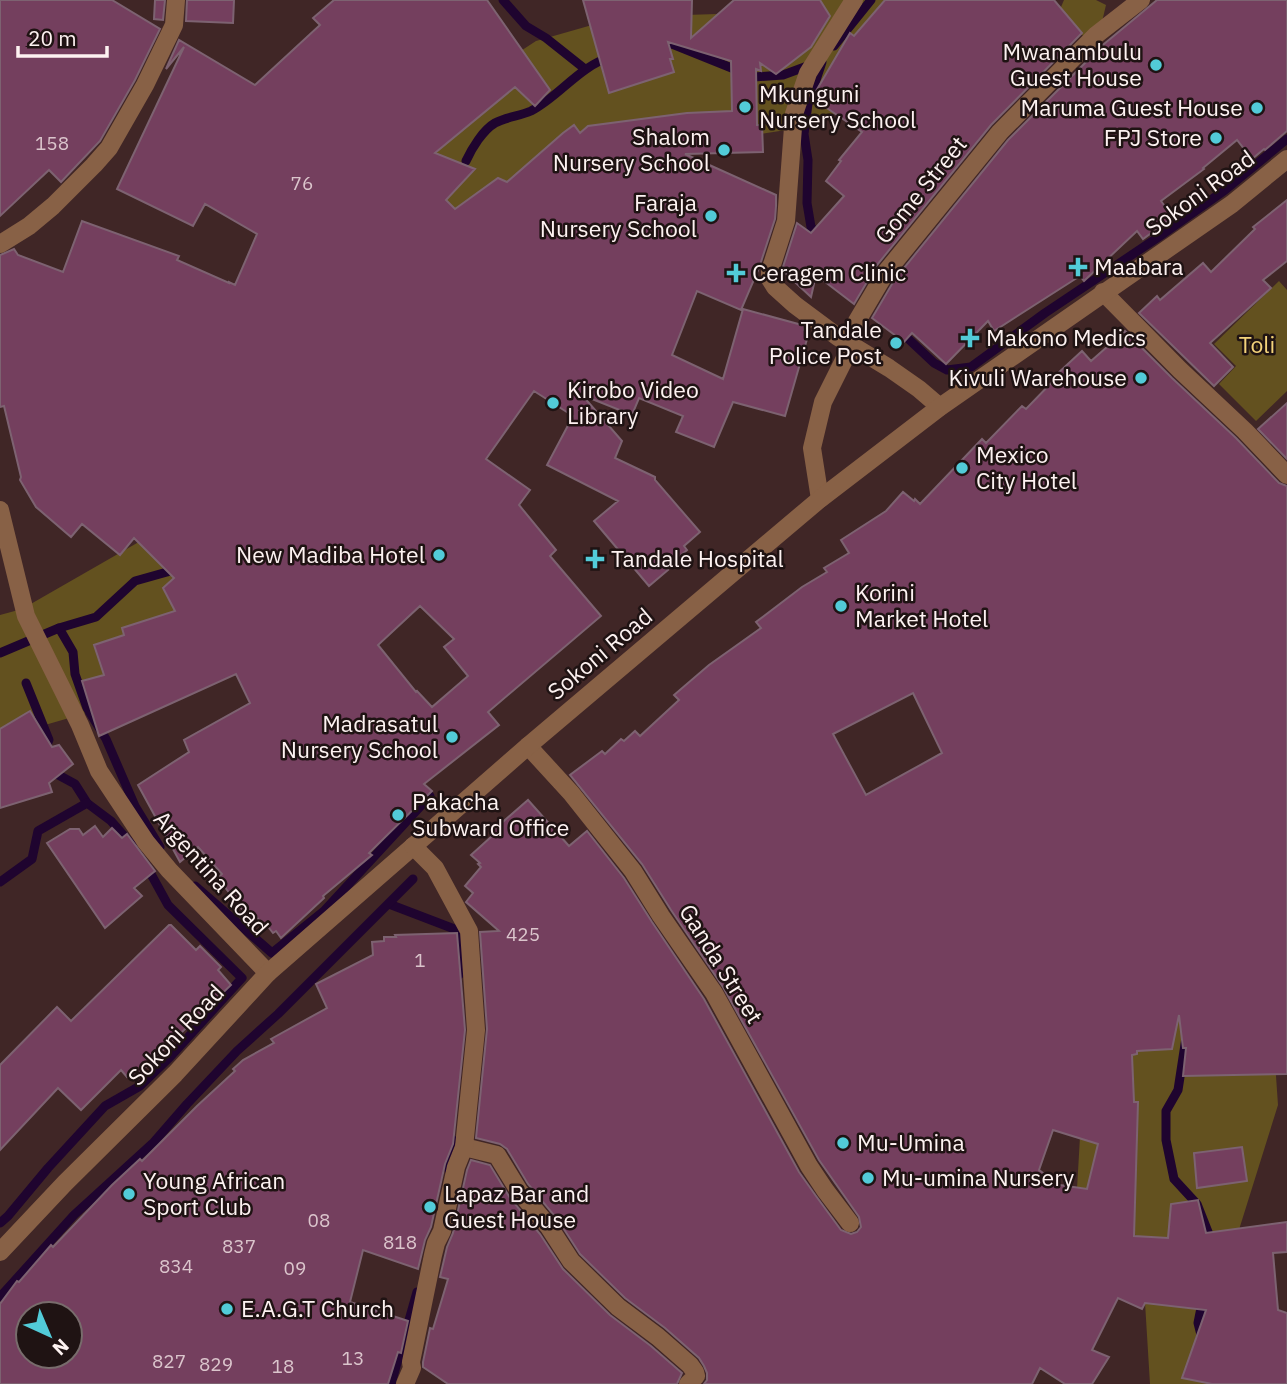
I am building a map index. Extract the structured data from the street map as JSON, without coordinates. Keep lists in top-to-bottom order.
{
  "streets": {
    "street": [
      "Gome Street",
      "Sokoni Road",
      "Argentina Road",
      "Ganda Street"
    ]
  },
  "crossings": [
    ["Gome Street", "Sokoni Road"],
    ["Sokoni Road", "Argentina Road"],
    ["Sokoni Road", "Ganda Street"]
  ],
  "parks": ["Toli"],
  "places": {
    "other": [
      "Mwanambulu Guest House",
      "Mkunguni Nursery School",
      "Maruma Guest House",
      "FPJ Store",
      "Shalom Nursery School",
      "Faraja Nursery School",
      "Tandale Police Post",
      "Kivuli Warehouse",
      "Kirobo Video Library",
      "Mexico City Hotel",
      "New Madiba Hotel",
      "Korini Market Hotel",
      "Madrasatul Nursery School",
      "Pakacha Subward Office",
      "Mu-Umina",
      "Mu-umina Nursery",
      "Young African Sport Club",
      "Lapaz Bar and Guest House",
      "E.A.G.T Church"
    ],
    "health": [
      "Maabara",
      "Ceragem Clinic",
      "Makono Medics",
      "Tandale Hospital"
    ]
  },
  "house_numbers": [
    "158",
    "76",
    "425",
    "1",
    "08",
    "818",
    "837",
    "834",
    "09",
    "13",
    "827",
    "829",
    "18"
  ],
  "scale_bar": "20 m",
  "north": "bottom right"
}
